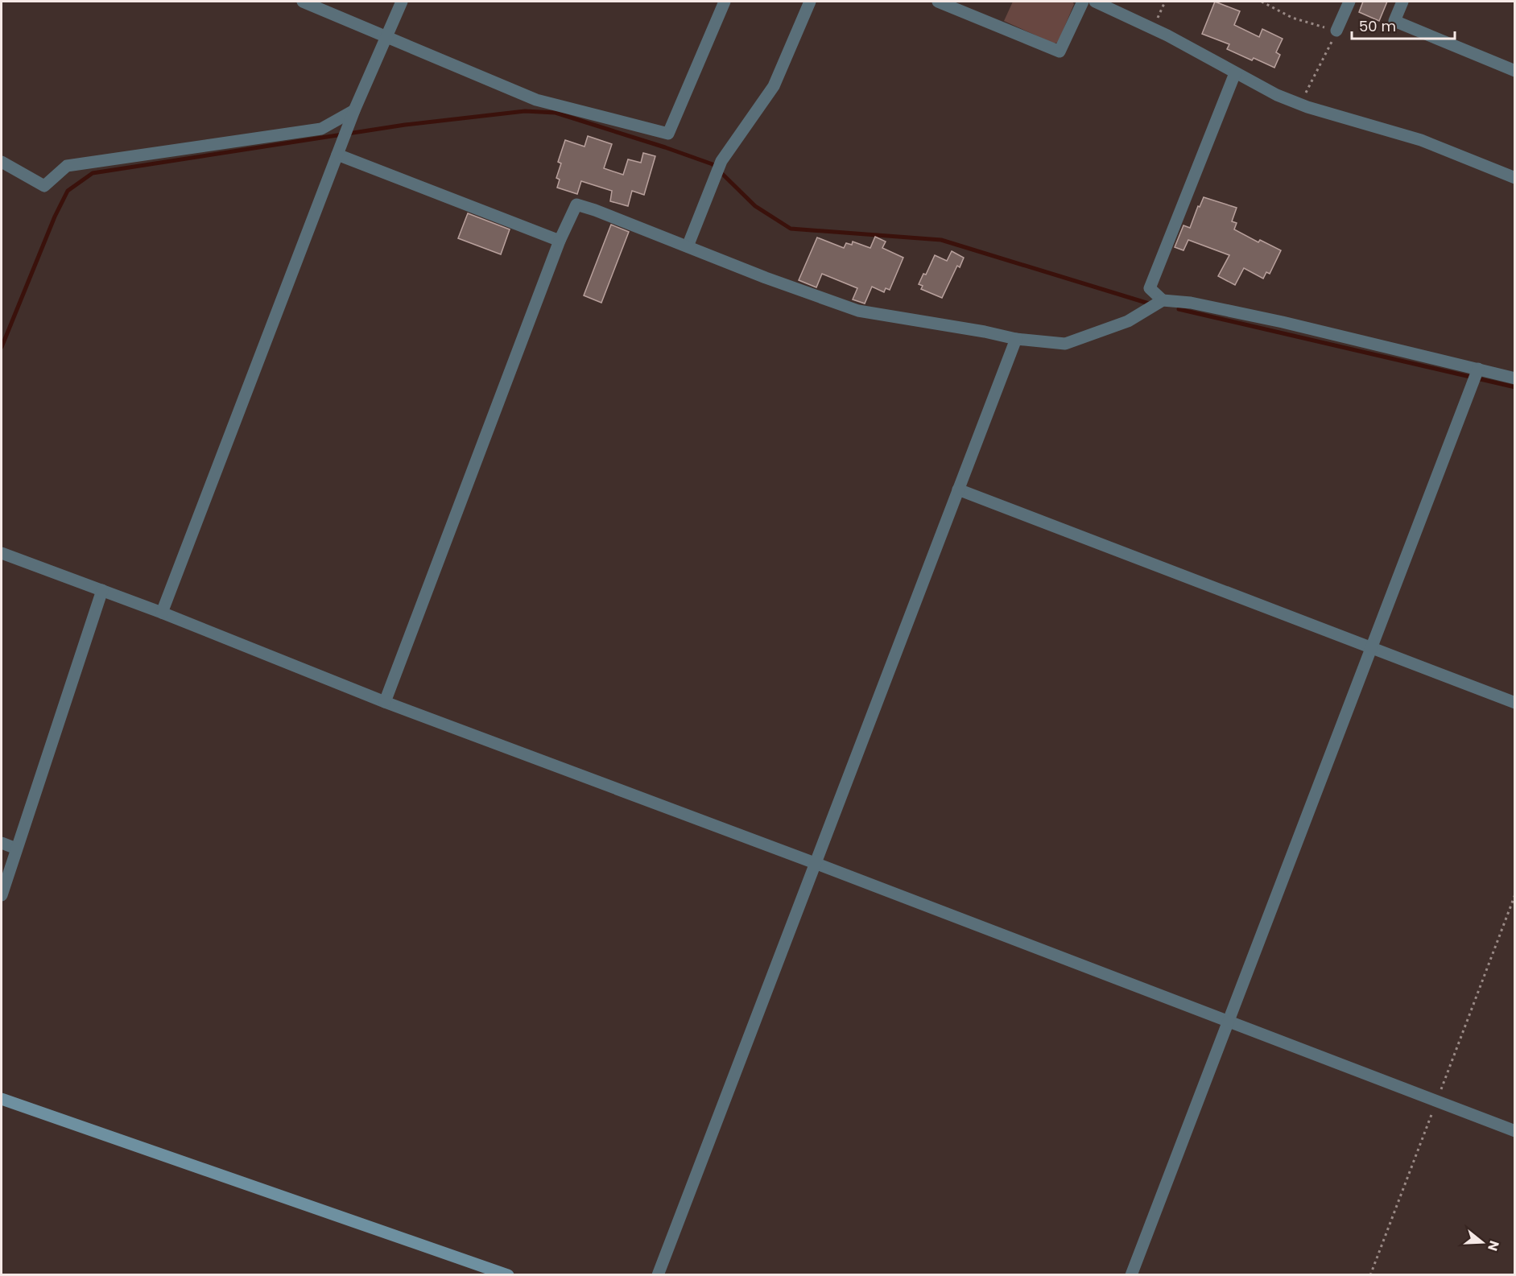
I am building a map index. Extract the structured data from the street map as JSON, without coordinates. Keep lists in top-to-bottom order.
{
  "scale_bar": "50 m",
  "north": "right"
}
